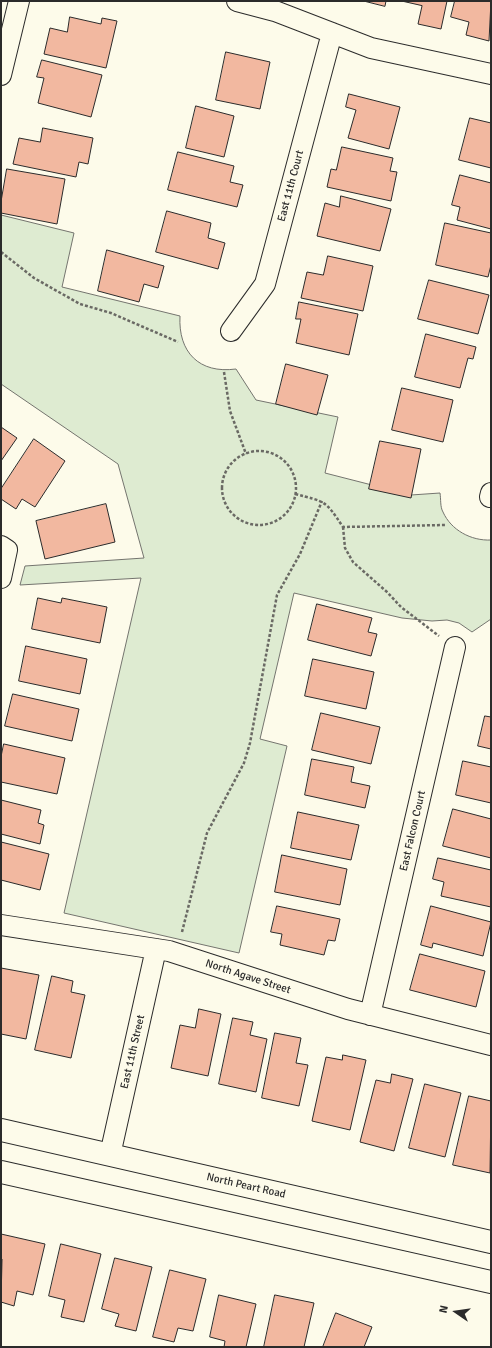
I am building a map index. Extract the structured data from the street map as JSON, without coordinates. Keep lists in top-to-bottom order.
{
  "streets": {
    "street": [
      "East 11th Court",
      "East Falcon Court",
      "North Agave Street",
      "East 11th Street",
      "North Peart Road"
    ]
  },
  "crossings": [
    ["East Falcon Court", "North Agave Street"],
    ["North Agave Street", "East 11th Street"],
    ["East 11th Street", "North Peart Road"]
  ],
  "north": "left"
}
